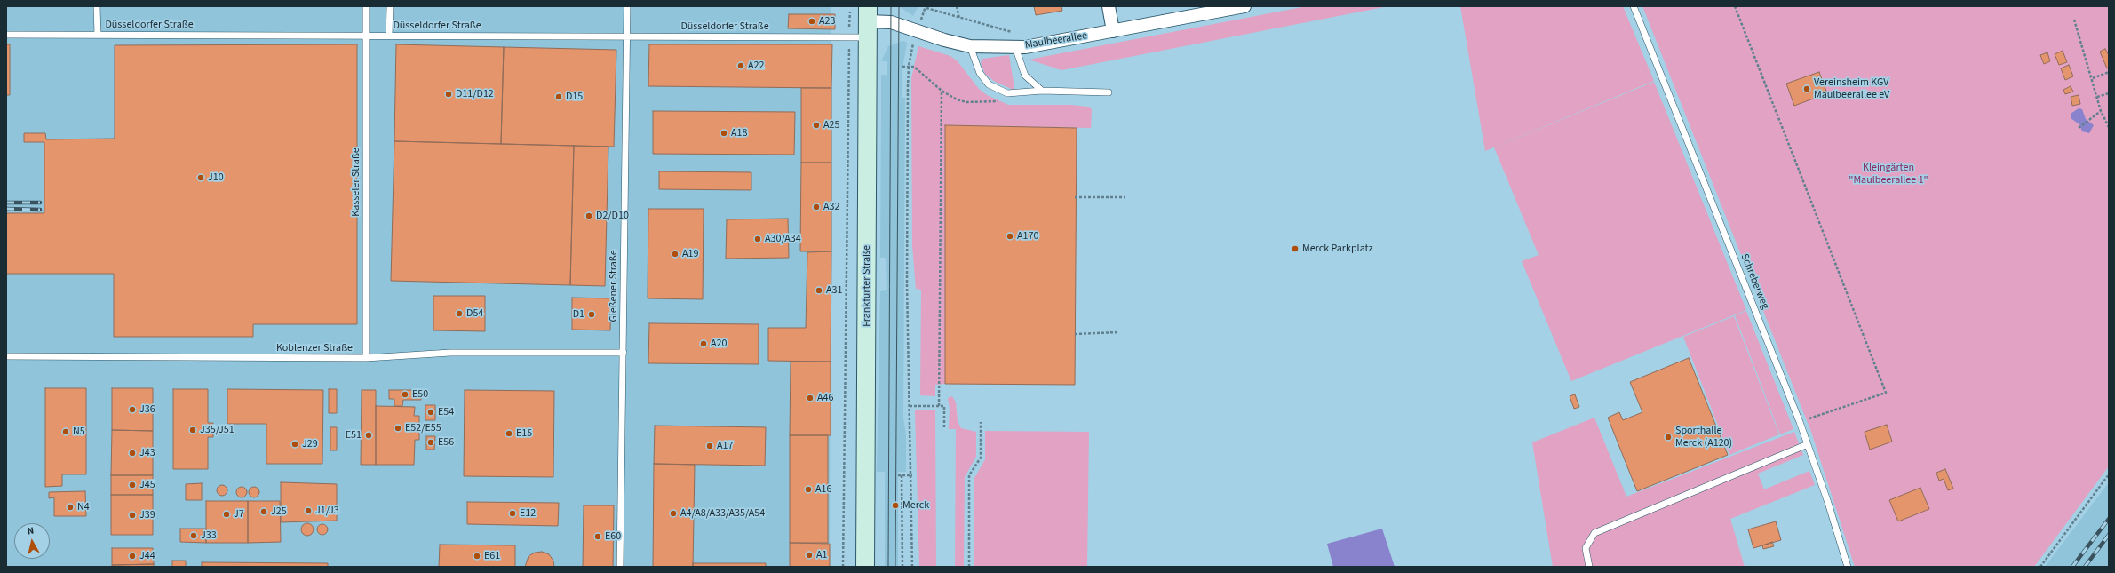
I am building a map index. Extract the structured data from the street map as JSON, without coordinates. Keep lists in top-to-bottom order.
{
  "streets": {
    "main road": ["Frankfurter Straße"],
    "street": ["Maulbeerallee"],
    "lane": [
      "Düsseldorfer Straße",
      "Kasseler Straße",
      "Schreberweg",
      "Gießener Straße",
      "Koblenzer Straße"
    ]
  },
  "crossings": [
    ["Düsseldorfer Straße", "Maulbeerallee"],
    ["Düsseldorfer Straße", "Kasseler Straße"],
    ["Düsseldorfer Straße", "Gießener Straße"],
    ["Düsseldorfer Straße", "Frankfurter Straße"],
    ["Maulbeerallee", "Frankfurter Straße"],
    ["Kasseler Straße", "Koblenzer Straße"],
    ["Gießener Straße", "Koblenzer Straße"]
  ],
  "parks": ["Kleingärten \"Maulbeerallee 1\""],
  "places": [
    "A23",
    "A22",
    "Vereinsheim KGV Maulbeerallee eV",
    "D11/D12",
    "D15",
    "A25",
    "A18",
    "J10",
    "A32",
    "D2/D10",
    "A170",
    "A30/A34",
    "Merck Parkplatz",
    "A19",
    "A31",
    "D54",
    "D1",
    "A20",
    "E50",
    "A46",
    "J36",
    "E54",
    "E52/E55",
    "J35/J51",
    "N5",
    "E15",
    "E51",
    "Sporthalle Merck (A120)",
    "E56",
    "J29",
    "A17",
    "J43",
    "J45",
    "A16",
    "Merck",
    "N4",
    "J1/J3",
    "J25",
    "E12",
    "A4/A8/A33/A35/A54",
    "J7",
    "J39",
    "J33",
    "E60",
    "A1",
    "J44",
    "E61"
  ],
  "north": "top"
}
